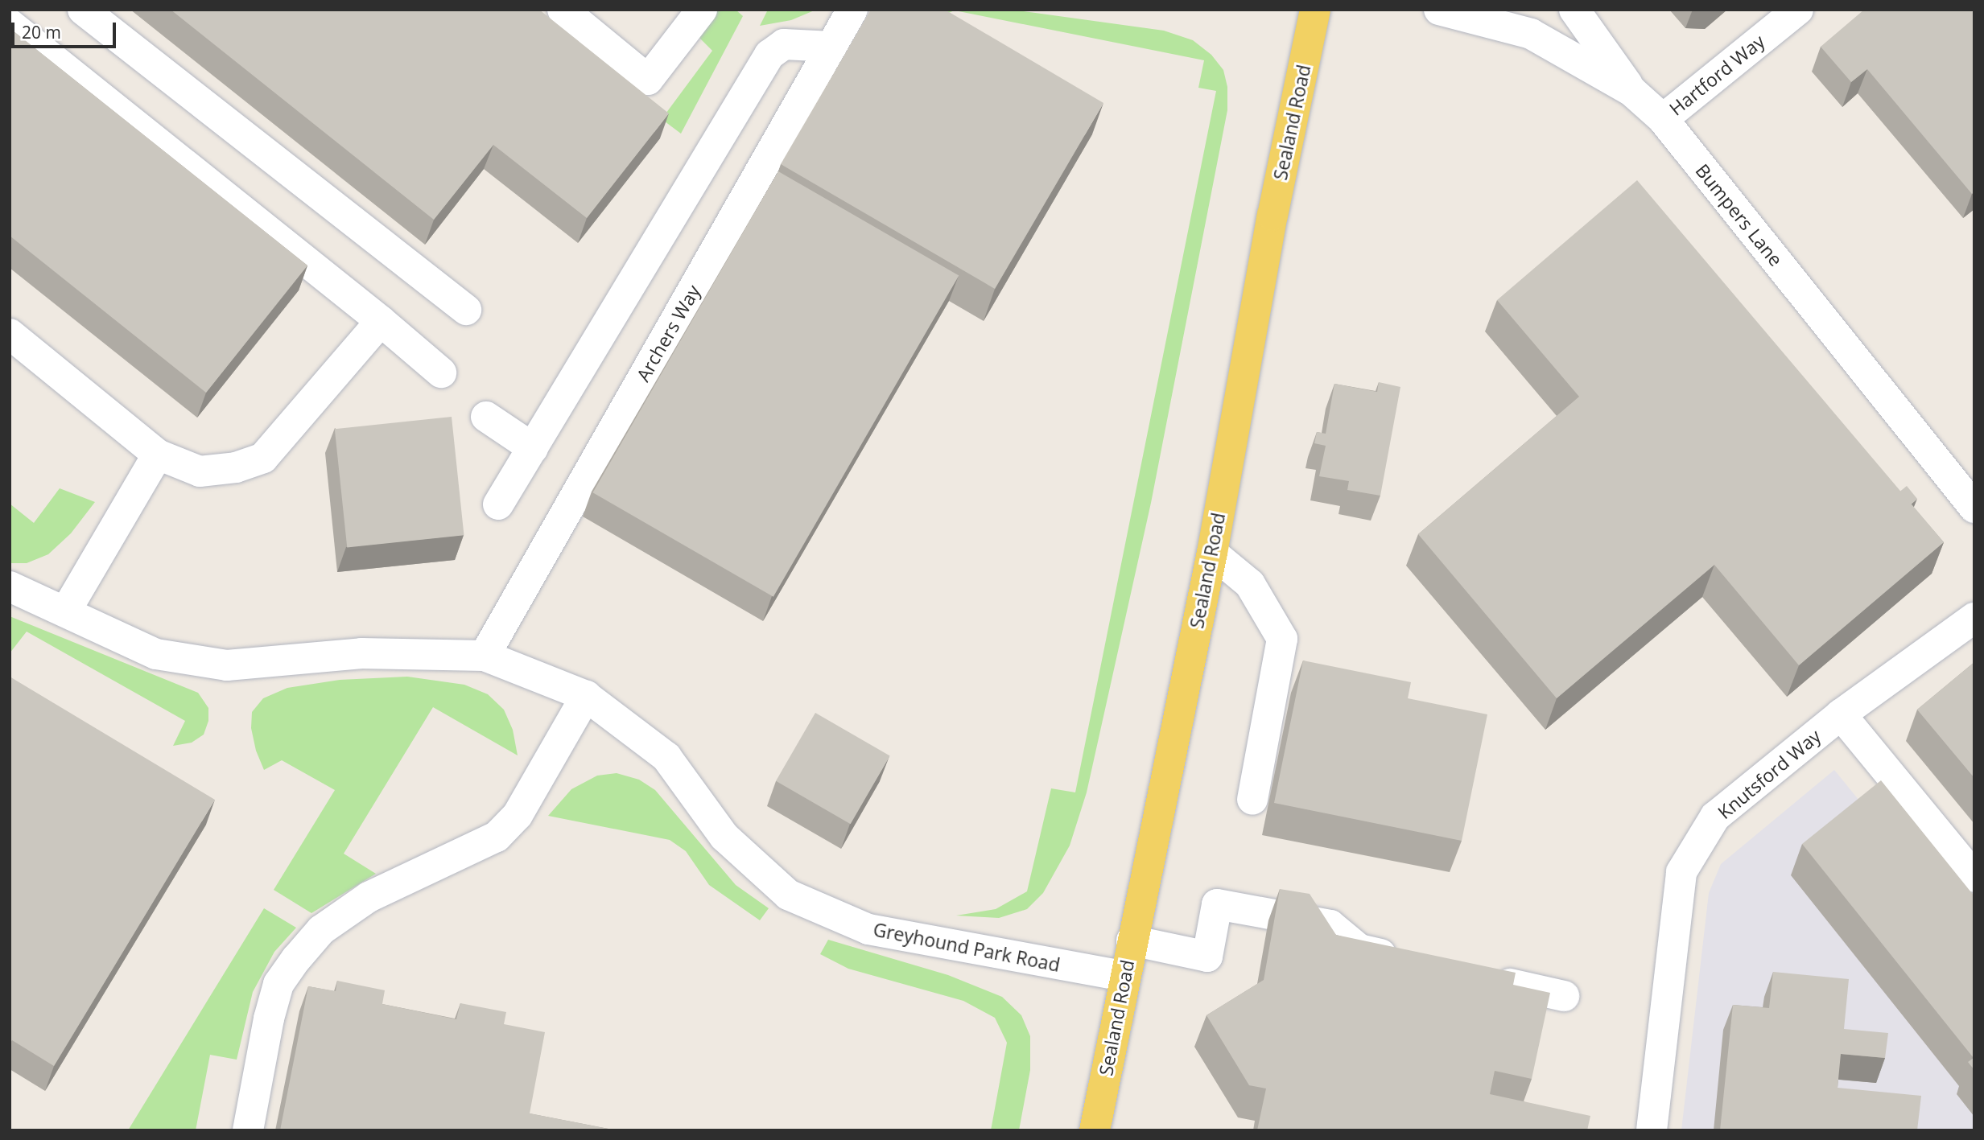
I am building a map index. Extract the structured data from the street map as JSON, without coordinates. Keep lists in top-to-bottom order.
{
  "streets": {
    "main road": ["Sealand Road"],
    "street": [
      "Hartford Way",
      "Bumpers Lane",
      "Archers Way",
      "Knutsford Way",
      "Greyhound Park Road"
    ]
  },
  "crossings": [
    ["Hartford Way", "Bumpers Lane"],
    ["Sealand Road", "Greyhound Park Road"],
    ["Archers Way", "Greyhound Park Road"]
  ],
  "scale_bar": "20 m"
}
